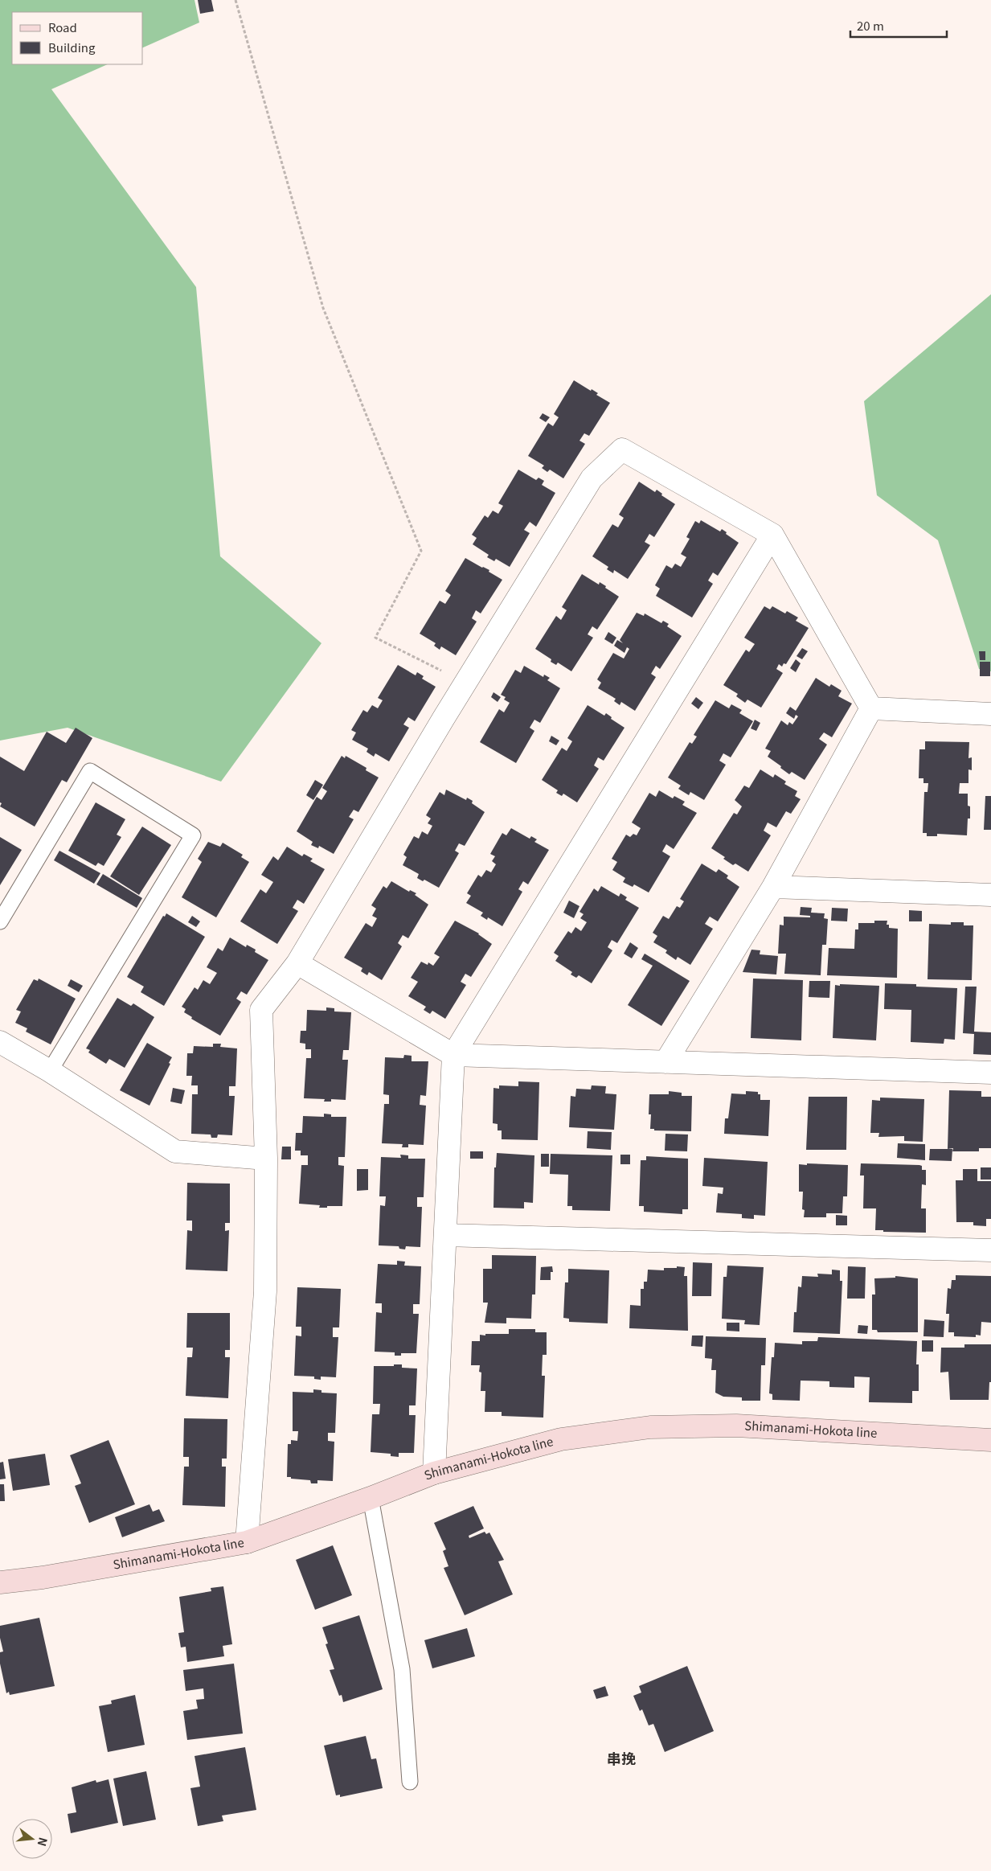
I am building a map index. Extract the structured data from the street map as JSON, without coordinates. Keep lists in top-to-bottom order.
{
  "streets": {
    "main road": ["Shimanami-Hokota line"]
  },
  "districts": ["串挽"],
  "legend": ["Road", "Building"],
  "scale_bar": "20 m",
  "north": "right"
}
